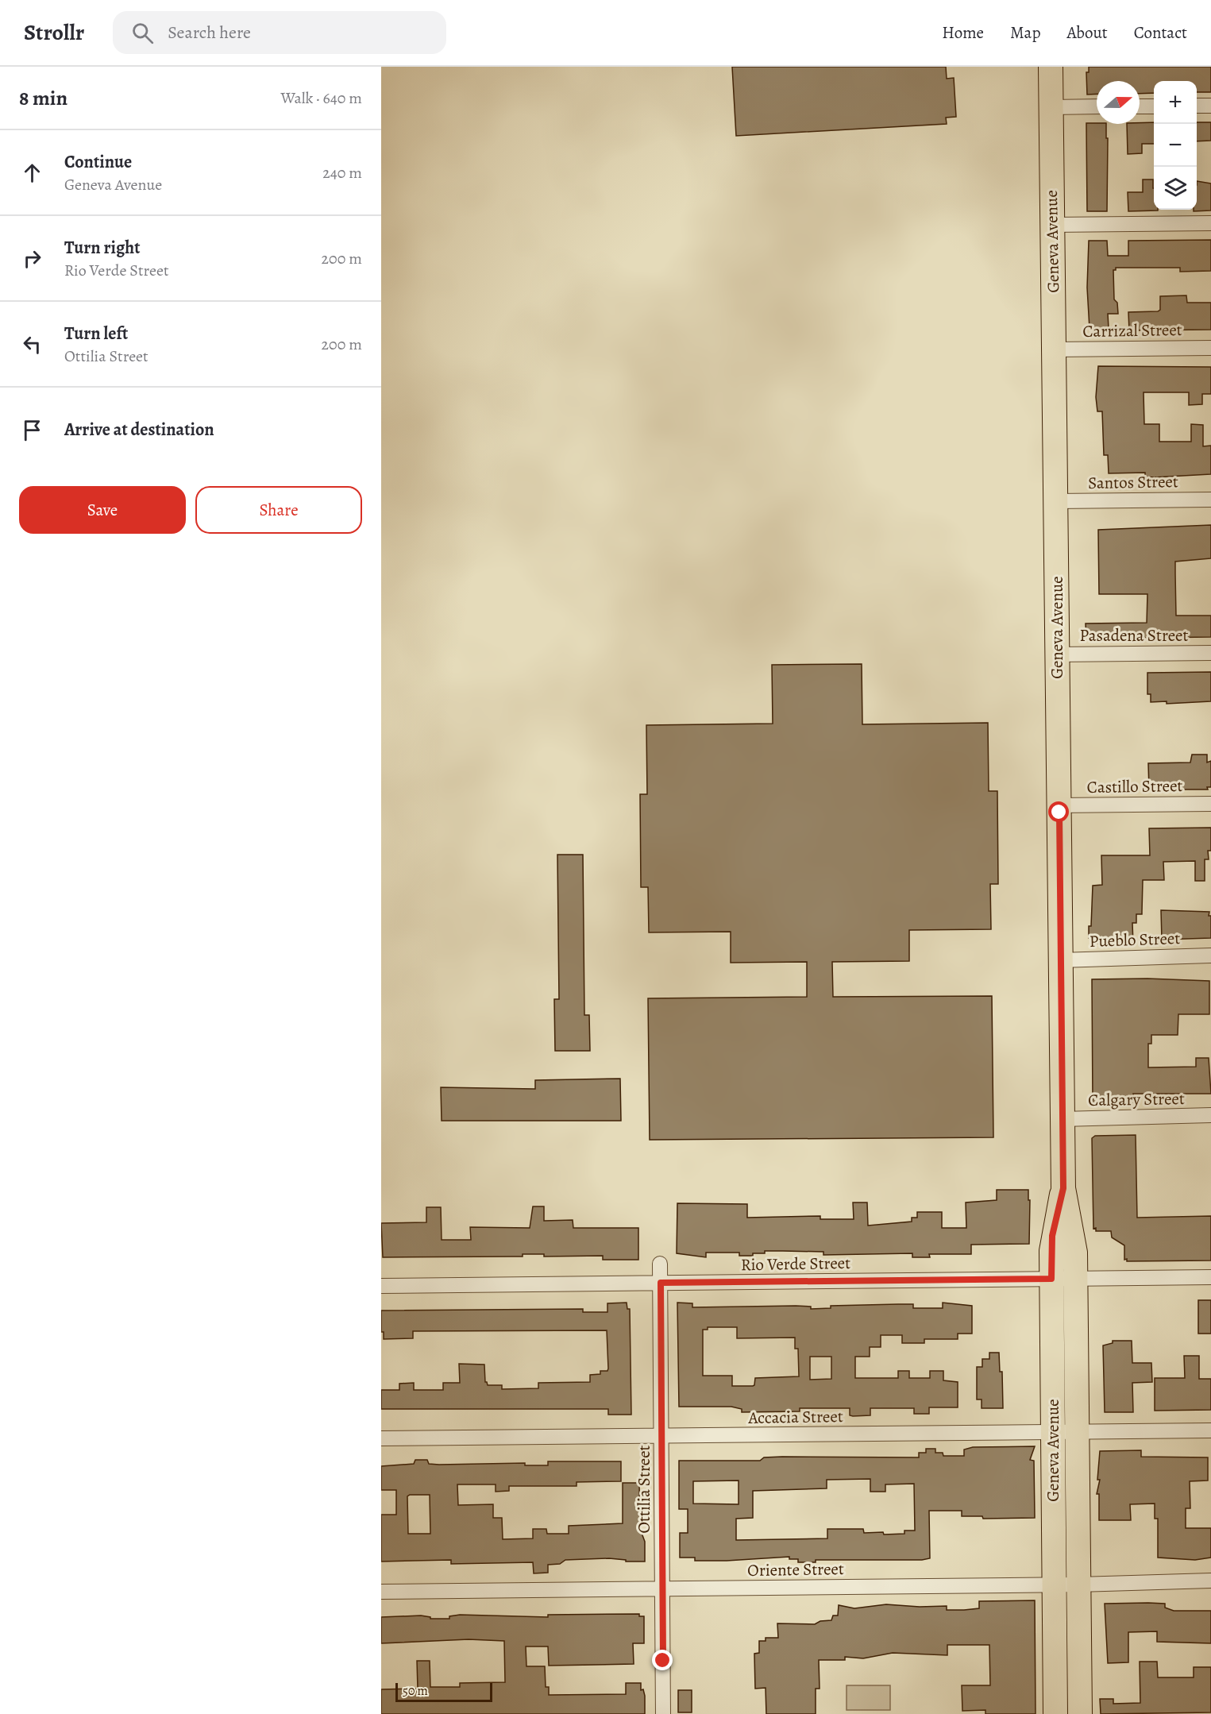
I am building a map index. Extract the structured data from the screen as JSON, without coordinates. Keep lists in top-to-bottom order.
{
  "streets": {
    "main road": ["Geneva Avenue"],
    "street": [
      "Carrizal Street",
      "Santos Street",
      "Pasadena Street",
      "Castillo Street",
      "Pueblo Street",
      "Calgary Street",
      "Rio Verde Street",
      "Accacia Street",
      "Ottilia Street",
      "Oriente Street"
    ]
  },
  "crossings": [
    ["Geneva Avenue", "Carrizal Street"],
    ["Geneva Avenue", "Santos Street"],
    ["Geneva Avenue", "Pasadena Street"],
    ["Geneva Avenue", "Castillo Street"],
    ["Geneva Avenue", "Pueblo Street"],
    ["Geneva Avenue", "Calgary Street"],
    ["Geneva Avenue", "Rio Verde Street"],
    ["Geneva Avenue", "Accacia Street"],
    ["Geneva Avenue", "Oriente Street"],
    ["Rio Verde Street", "Ottilia Street"],
    ["Accacia Street", "Ottilia Street"],
    ["Ottilia Street", "Oriente Street"]
  ],
  "scale_bar": "50 m",
  "north": "right",
  "page": {
    "header": "Strollr",
    "search": "Search here",
    "nav": [
      "Home",
      "Map",
      "About",
      "Contact"
    ],
    "heading": ["8 min", "Walk · 640 m"],
    "map_buttons": ["+", "−"],
    "list": [
      ["Continue", "Geneva Avenue", "240 m"],
      ["Turn right", "Rio Verde Street", "200 m"],
      ["Turn left", "Ottilia Street", "200 m"],
      "Arrive at destination"
    ],
    "buttons": ["Save", "Share"],
    "scale": "50 m"
  }
}
